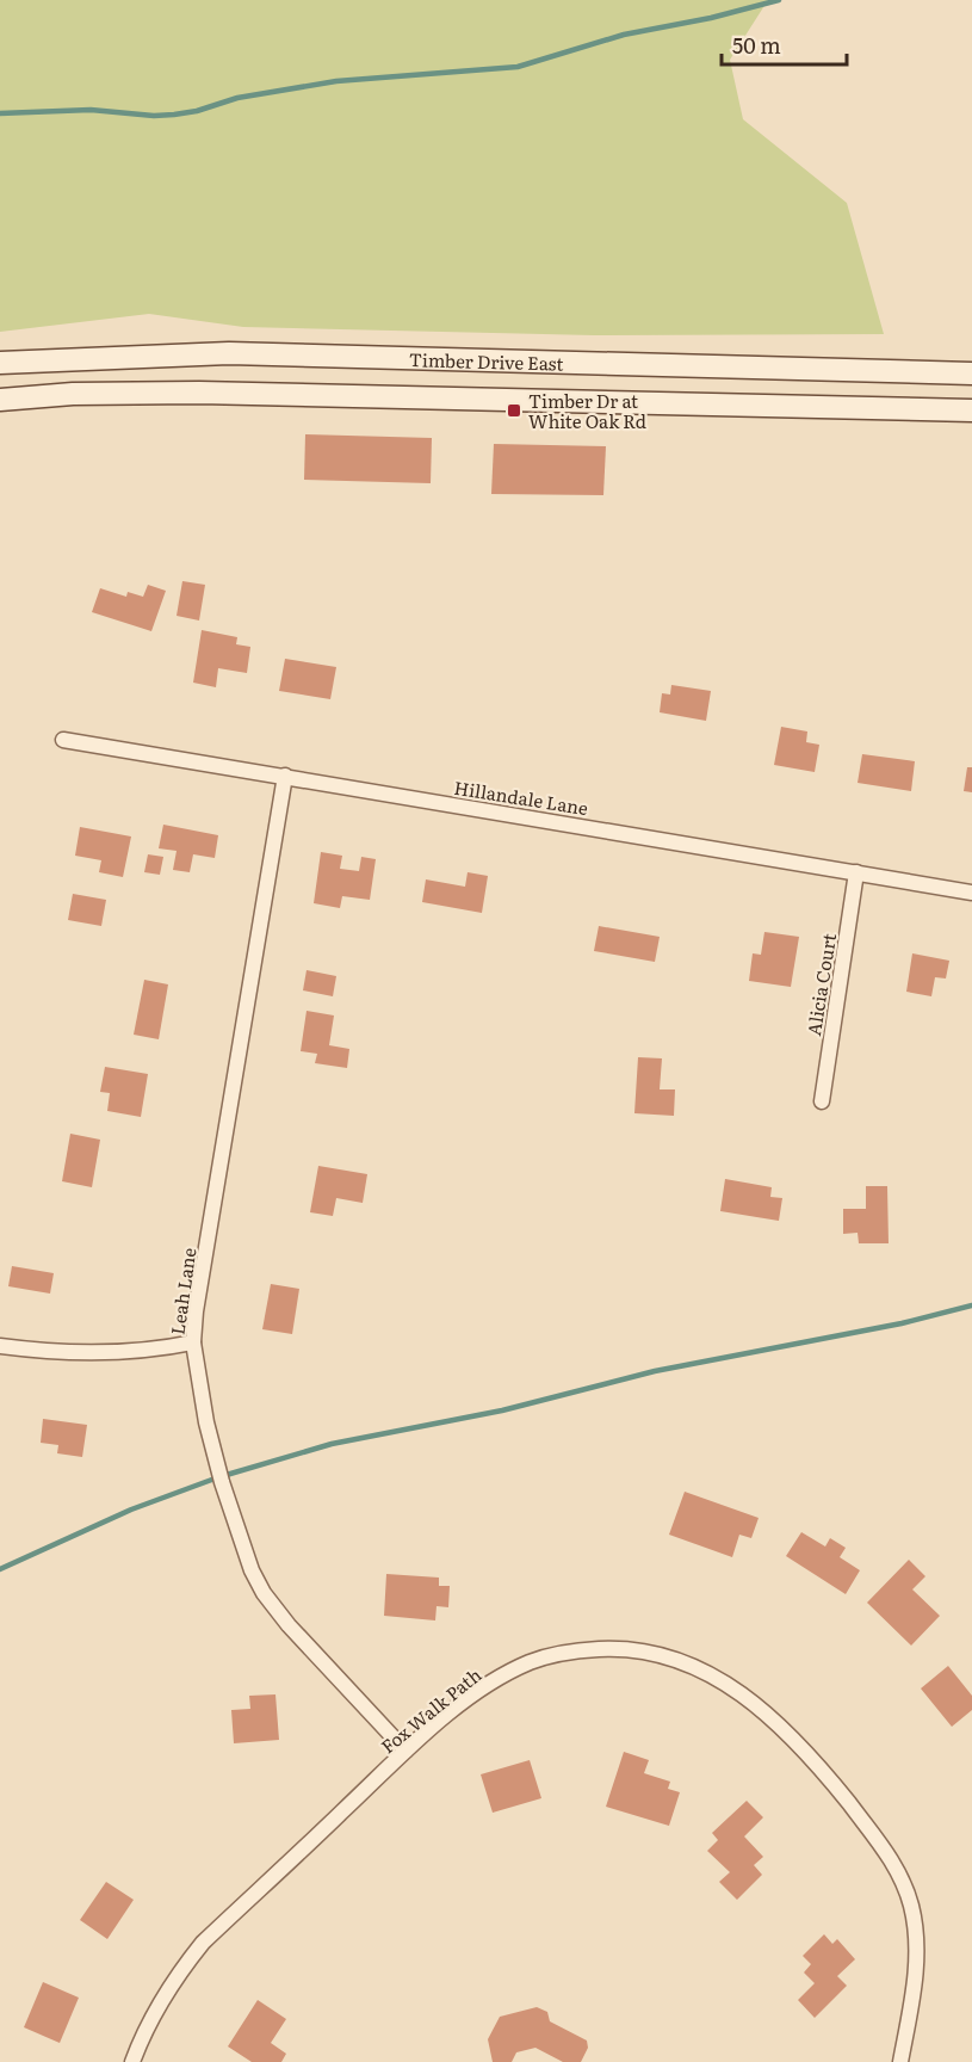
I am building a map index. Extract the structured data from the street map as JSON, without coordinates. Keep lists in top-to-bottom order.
{
  "streets": {
    "main road": ["Timber Drive East"],
    "street": [
      "Hillandale Lane",
      "Alicia Court",
      "Leah Lane",
      "Fox Walk Path"
    ]
  },
  "crossings": [
    ["Hillandale Lane", "Alicia Court"],
    ["Hillandale Lane", "Leah Lane"],
    ["Leah Lane", "Fox Walk Path"]
  ],
  "places": {
    "transit": ["Timber Dr at White Oak Rd"]
  },
  "scale_bar": "50 m"
}
